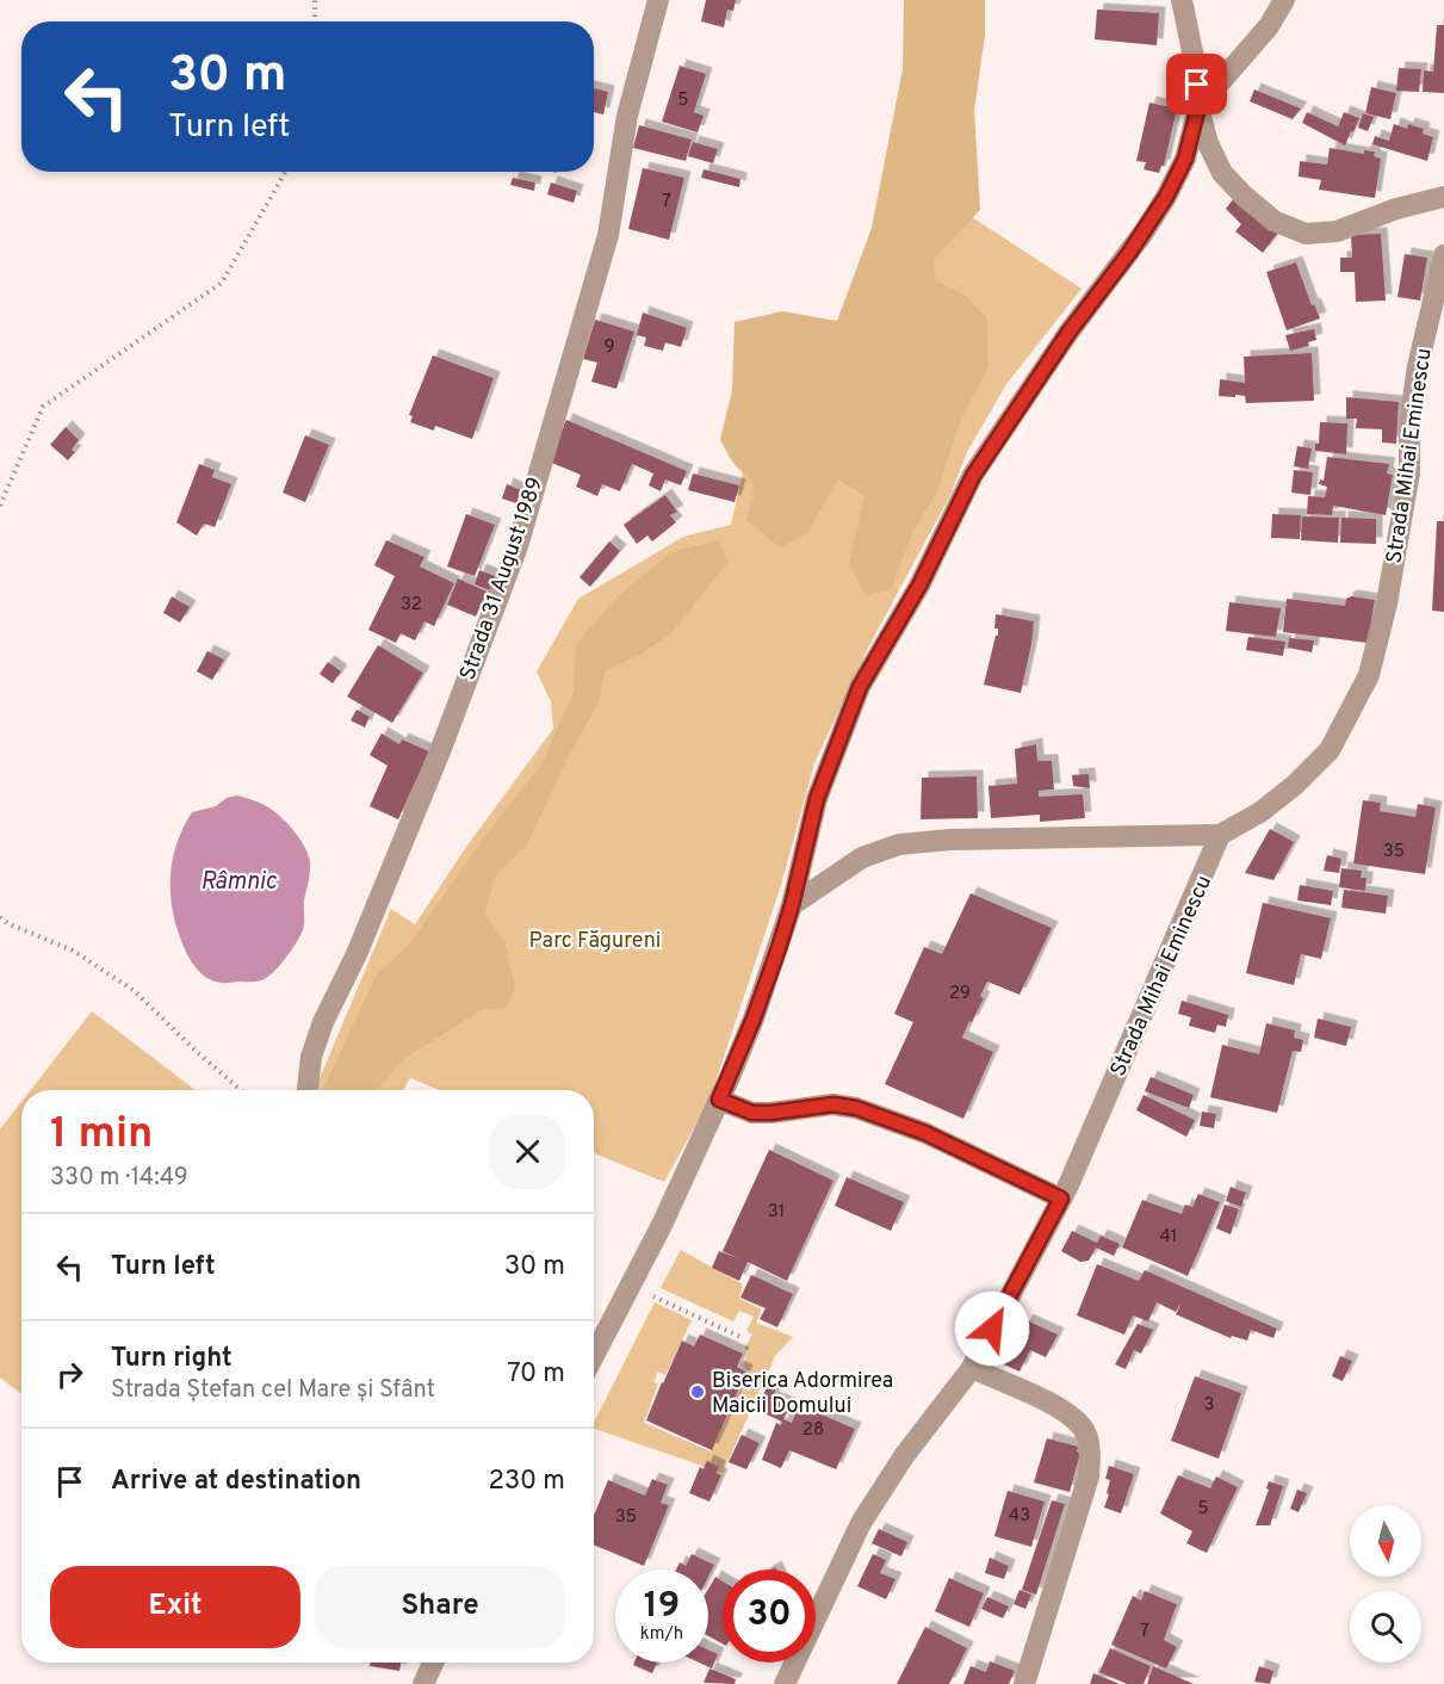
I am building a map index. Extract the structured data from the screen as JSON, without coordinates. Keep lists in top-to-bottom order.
{
  "streets": {
    "street": ["Strada Mihai Eminescu", "Strada 31 August 1989"]
  },
  "water": ["Râmnic"],
  "parks": ["Parc Făgureni"],
  "places": ["Biserica Adormirea Maicii Domului"],
  "house_numbers": [
    "5",
    "7",
    "9",
    "32",
    "35",
    "29",
    "31",
    "41",
    "3",
    "28",
    "5",
    "43",
    "35",
    "7"
  ],
  "north": "bottom",
  "page": {
    "turn": ["30 m", "Turn left"],
    "heading": ["1 min", "330 m · 14:49"],
    "list": [
      {
        "name": "Turn left",
        "value": "30 m"
      },
      {
        "name": "Turn right",
        "note": "Strada Ștefan cel Mare și Sfânt",
        "value": "70 m"
      },
      {
        "name": "Arrive at destination",
        "value": "230 m"
      }
    ],
    "buttons": ["Exit", "Share"],
    "speed": "19 km/h",
    "limit": "30"
  }
}
